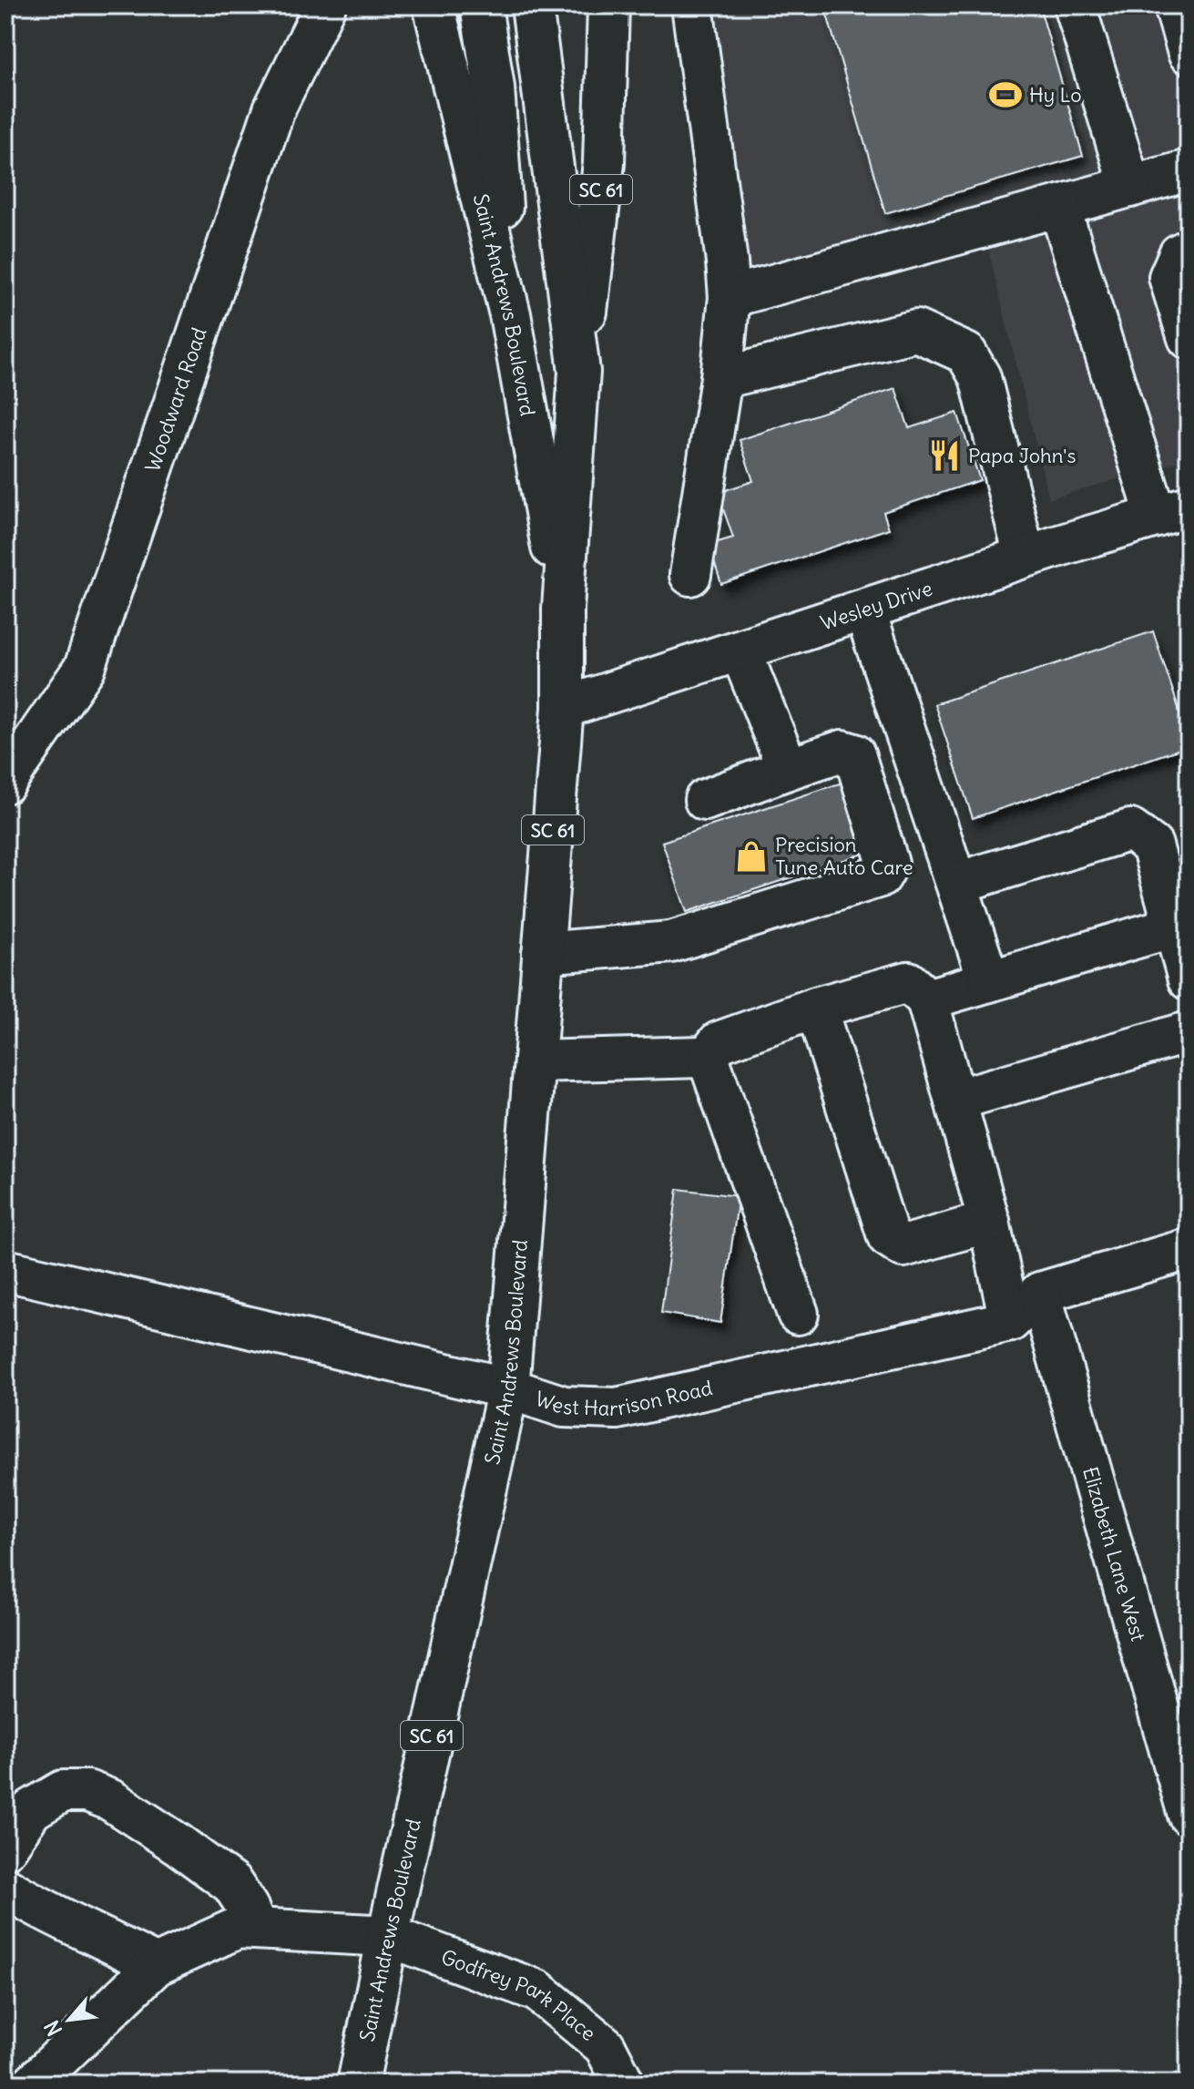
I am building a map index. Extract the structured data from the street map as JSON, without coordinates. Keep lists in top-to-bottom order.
{
  "streets": {
    "main road": [
      "SC 61",
      "Saint Andrews Boulevard",
      "Woodward Road",
      "Wesley Drive",
      "West Harrison Road",
      "Elizabeth Lane West",
      "Godfrey Park Place"
    ]
  },
  "crossings": [
    ["SC 61", "Saint Andrews Boulevard"],
    ["Saint Andrews Boulevard", "Wesley Drive"],
    ["Saint Andrews Boulevard", "West Harrison Road"],
    ["Saint Andrews Boulevard", "Godfrey Park Place"]
  ],
  "places": {
    "sports": ["Hy Lo"],
    "restaurant": ["Papa John's"],
    "shop": ["Precision Tune Auto Care"]
  },
  "north": "bottom left"
}
